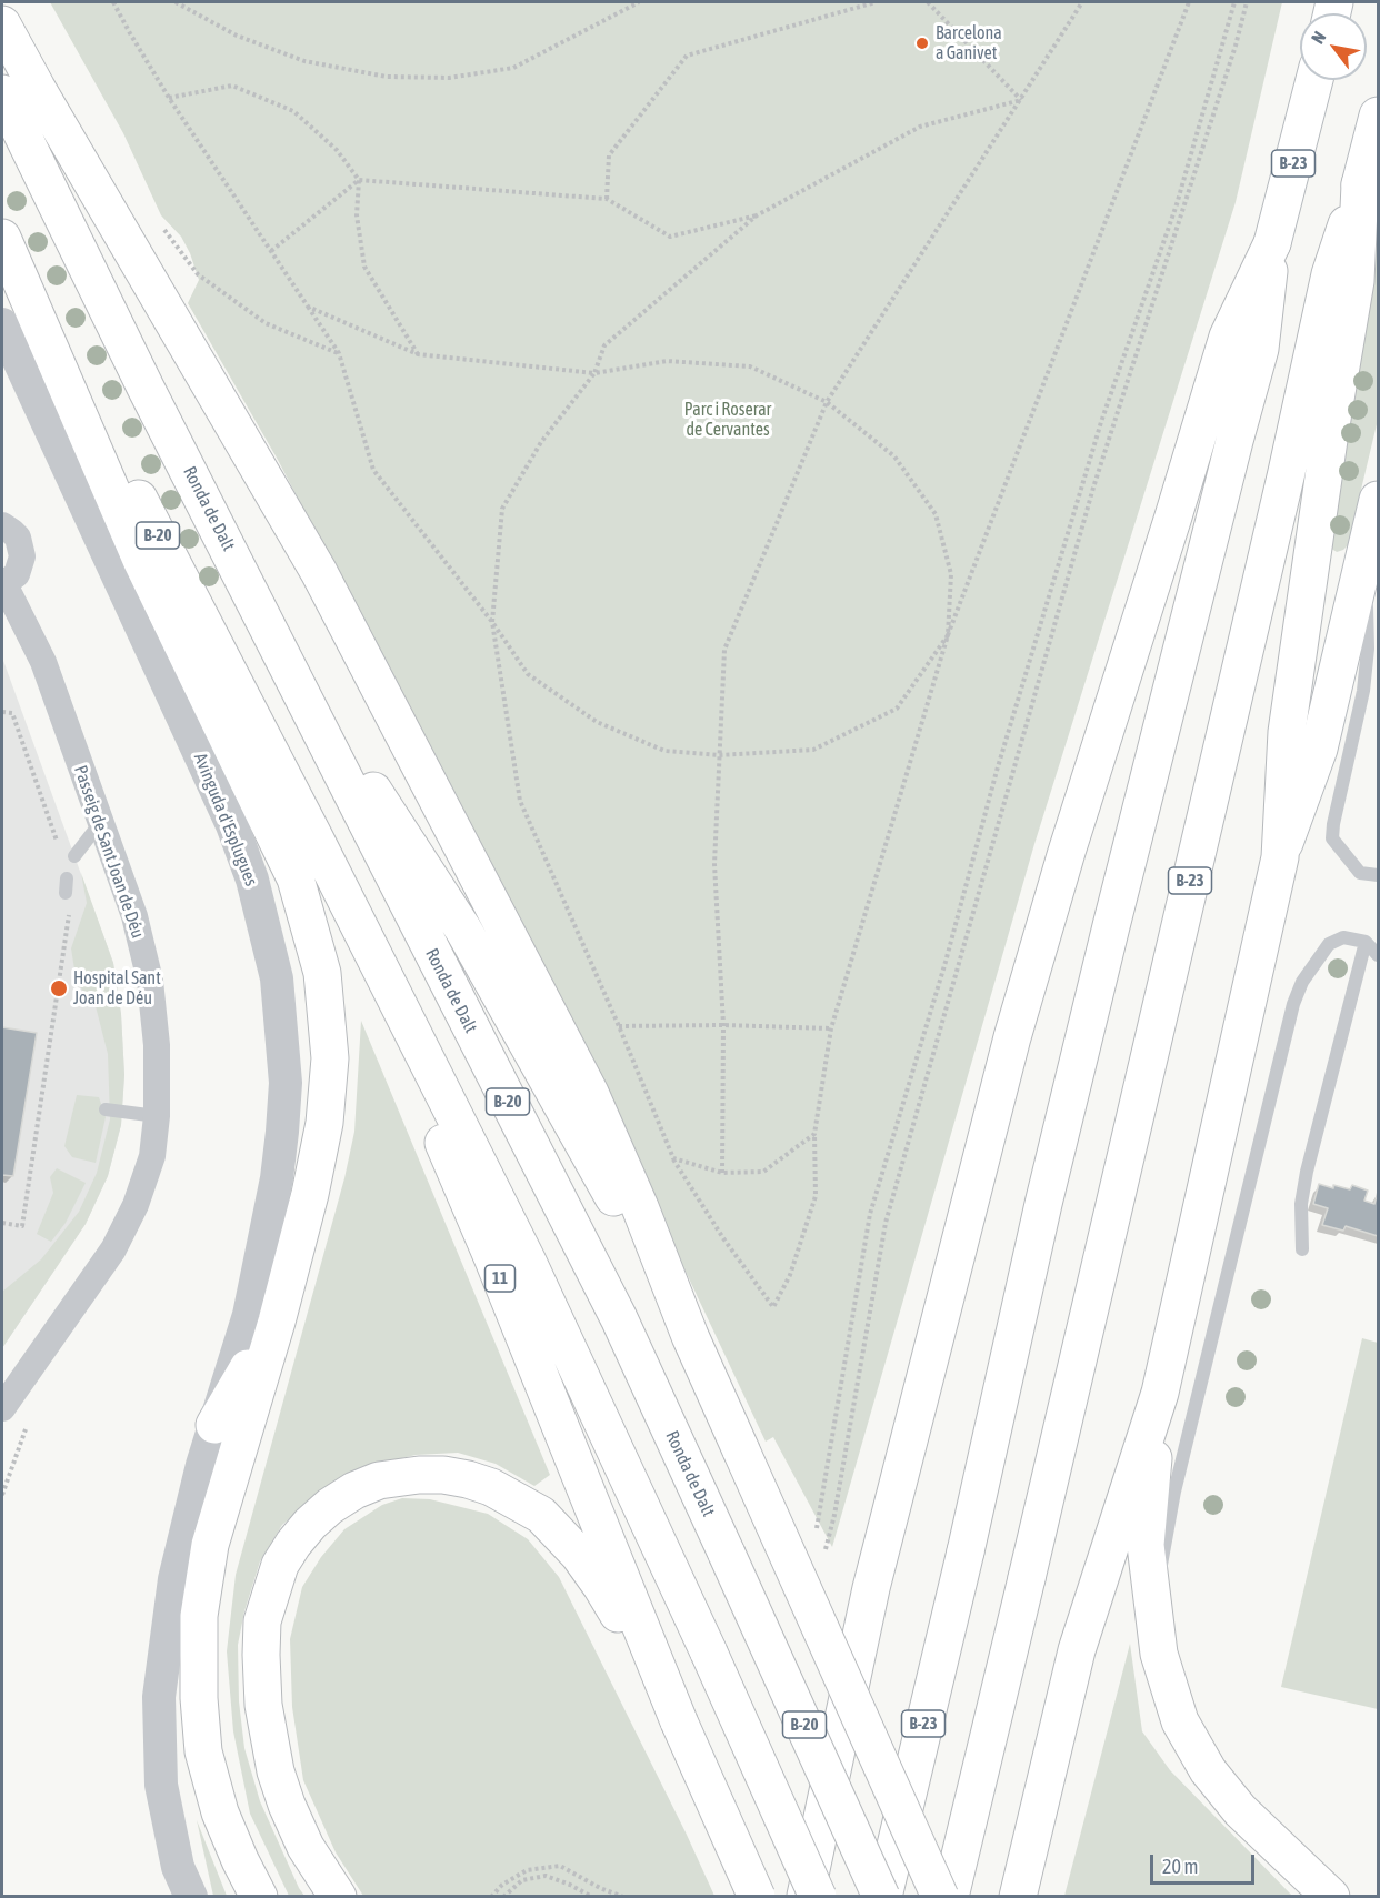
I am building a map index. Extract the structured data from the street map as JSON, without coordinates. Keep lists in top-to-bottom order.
{
  "streets": {
    "main road": [
      "B-23",
      "Ronda de Dalt",
      "B-20",
      "11"
    ],
    "street": ["Avinguda d'Esplugues", "Passeig de Sant Joan de Déu"]
  },
  "crossings": [
    ["B-23", "Ronda de Dalt"],
    ["B-20", "11"]
  ],
  "parks": ["Parc i Roserar de Cervantes"],
  "places": ["Barcelona a Ganivet", "Hospital Sant Joan de Déu"],
  "scale_bar": "20 m",
  "north": "top left"
}
